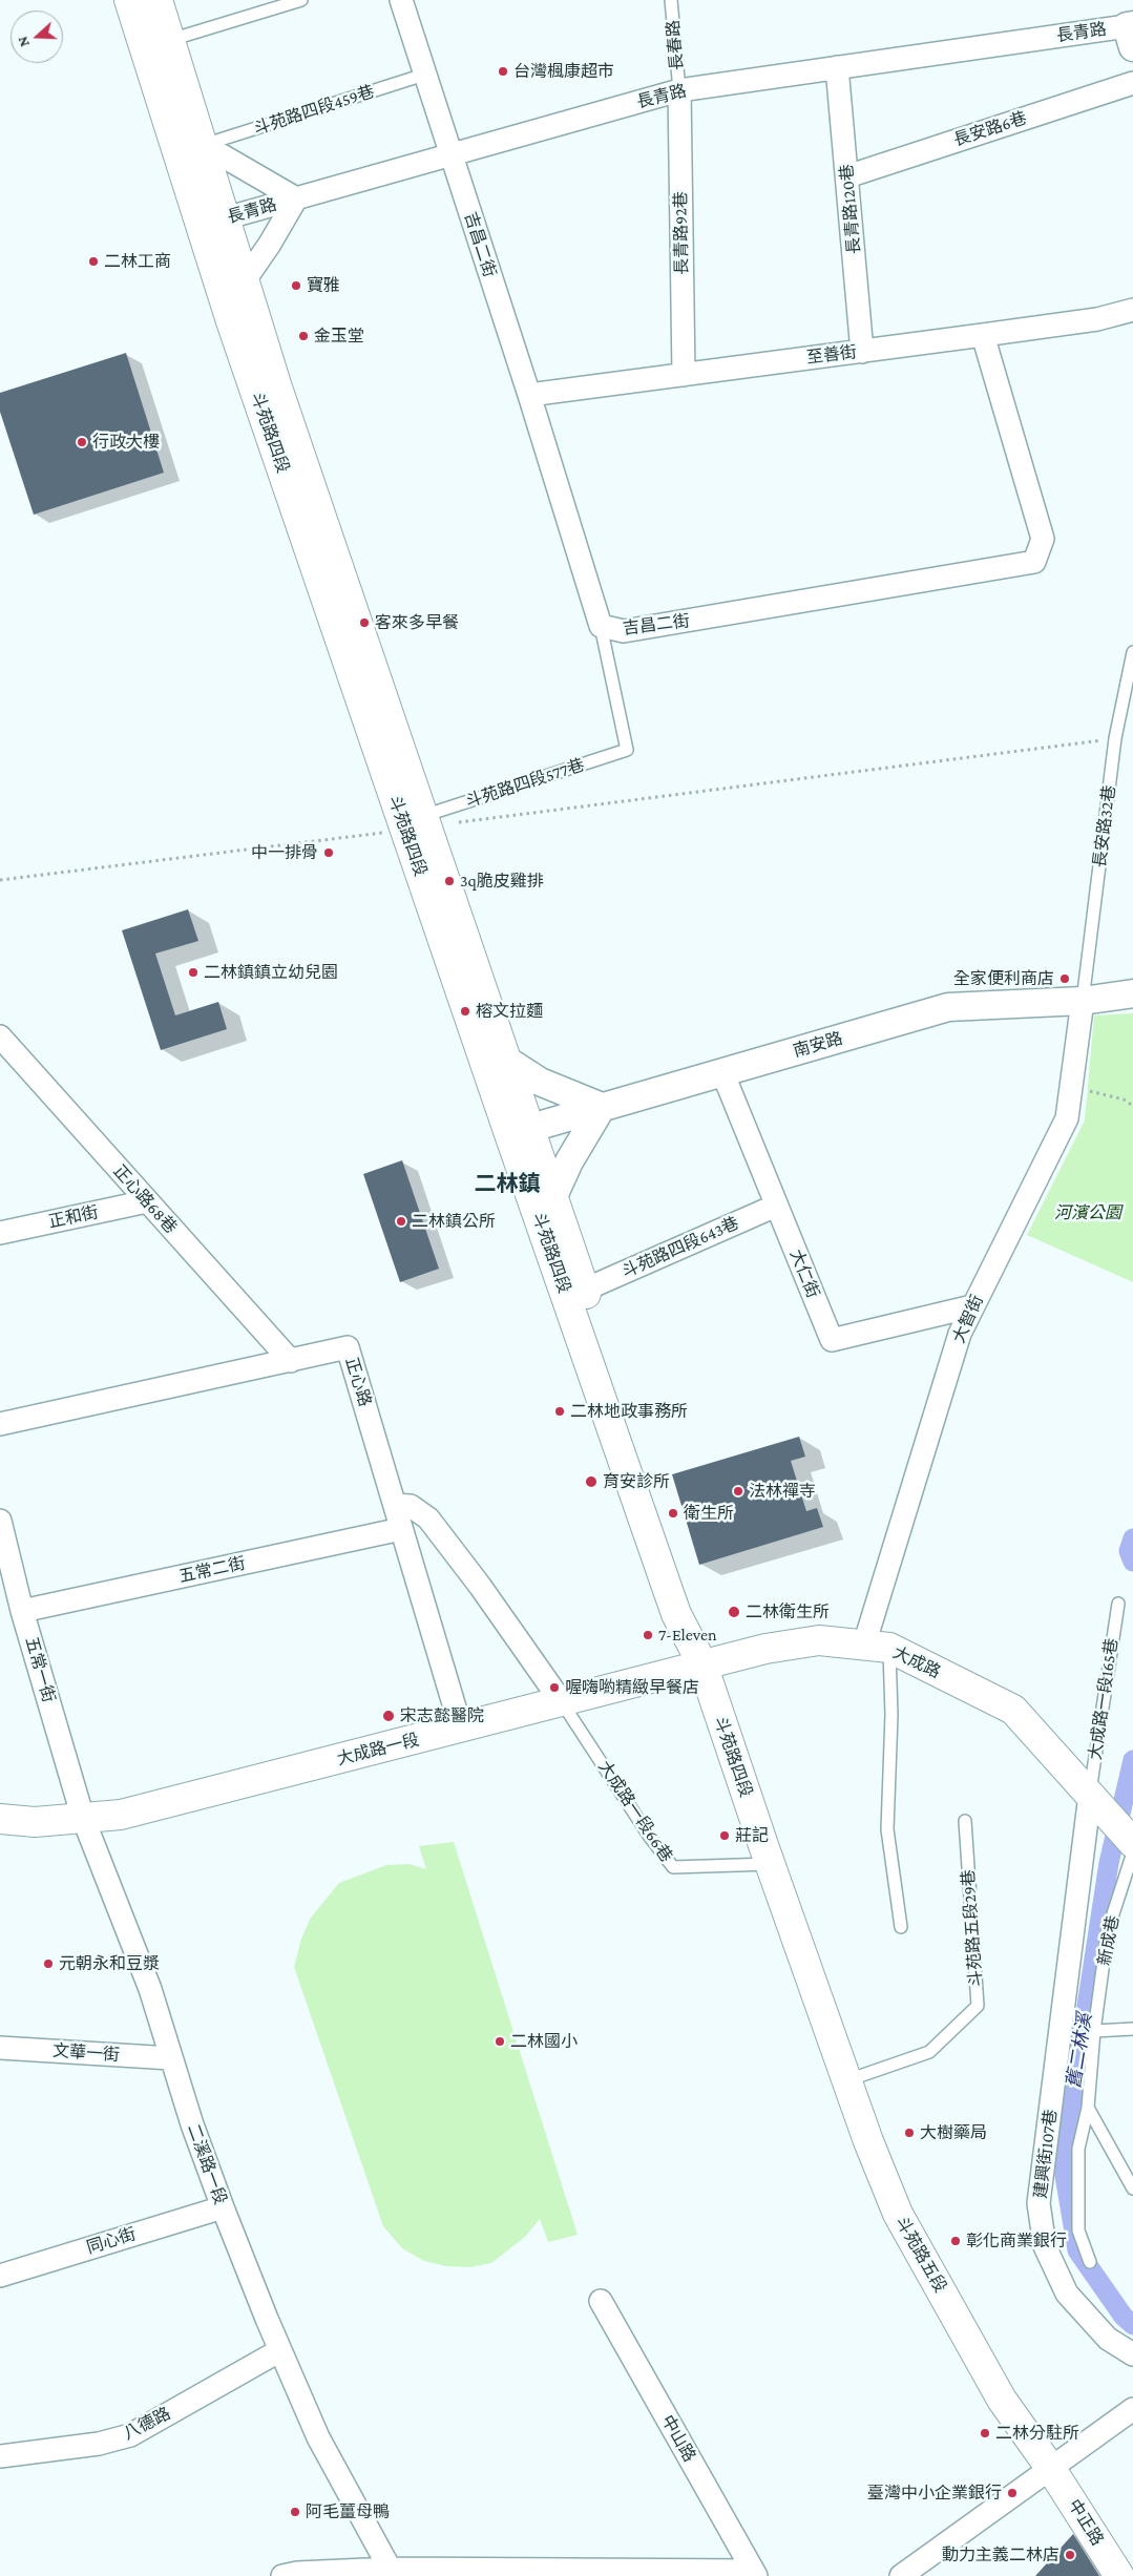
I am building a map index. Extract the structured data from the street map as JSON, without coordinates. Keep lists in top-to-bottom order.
{
  "streets": {
    "main road": [
      "斗苑路四段",
      "大成路",
      "大成路一段",
      "斗苑路五段",
      "中正路"
    ],
    "street": [
      "長青路",
      "長安路6巷",
      "長青路120巷",
      "長青路92巷",
      "吉昌二街",
      "至善街",
      "南安路",
      "正心路68巷",
      "正和街",
      "斗苑路四段643巷",
      "大仁街",
      "大智街",
      "正心路",
      "五常二街",
      "五常一街",
      "文華一街",
      "建興街107巷",
      "二溪路一段",
      "同心街",
      "八德路",
      "中山路"
    ],
    "lane": [
      "長春路",
      "斗苑路四段459巷",
      "斗苑路四段577巷",
      "長安路32巷",
      "大成路一段165巷",
      "大成路一段66巷",
      "斗苑路五段29巷",
      "新成巷"
    ]
  },
  "crossings": [
    ["長青路", "長春路"],
    ["長青路", "長青路120巷"],
    ["長青路", "長青路92巷"],
    ["長青路", "吉昌二街"],
    ["長青路", "斗苑路四段"],
    ["長春路", "長青路92巷"],
    ["斗苑路四段459巷", "吉昌二街"],
    ["斗苑路四段459巷", "斗苑路四段"],
    ["長安路6巷", "長青路120巷"],
    ["長青路120巷", "至善街"],
    ["長青路92巷", "至善街"],
    ["吉昌二街", "至善街"],
    ["吉昌二街", "斗苑路四段577巷"],
    ["斗苑路四段", "斗苑路四段577巷"],
    ["斗苑路四段", "南安路"],
    ["斗苑路四段", "斗苑路四段643巷"],
    ["斗苑路四段", "大成路"],
    ["斗苑路四段", "大成路一段"],
    ["斗苑路四段", "大成路一段66巷"],
    ["斗苑路四段", "斗苑路五段"],
    ["長安路32巷", "南安路"],
    ["長安路32巷", "大智街"],
    ["南安路", "大仁街"],
    ["南安路", "大智街"],
    ["正心路68巷", "正和街"],
    ["正心路68巷", "正心路"],
    ["斗苑路四段643巷", "大仁街"],
    ["大仁街", "大智街"],
    ["大智街", "大成路"],
    ["正心路", "五常二街"],
    ["正心路", "大成路一段"],
    ["五常二街", "五常一街"],
    ["大成路", "大成路一段165巷"],
    ["大成路", "大成路一段"],
    ["大成路", "建興街107巷"],
    ["五常一街", "大成路一段"],
    ["五常一街", "二溪路一段"],
    ["大成路一段165巷", "建興街107巷"],
    ["大成路一段", "大成路一段66巷"],
    ["大成路一段", "二溪路一段"],
    ["大成路一段66巷", "斗苑路五段"],
    ["斗苑路五段29巷", "斗苑路五段"],
    ["文華一街", "二溪路一段"],
    ["二溪路一段", "同心街"],
    ["二溪路一段", "八德路"],
    ["斗苑路五段", "中正路"]
  ],
  "districts": ["二林鎮"],
  "water": ["舊二林溪"],
  "parks": ["河濱公園"],
  "places": [
    "台灣楓康超市",
    "二林工商",
    "寶雅",
    "金玉堂",
    "行政大樓",
    "客來多早餐",
    "中一排骨",
    "3q脆皮雞排",
    "二林鎮鎮立幼兒園",
    "全家便利商店",
    "榕文拉麵",
    "二林鎮公所",
    "二林地政事務所",
    "育安診所",
    "法林禪寺",
    "衛生所",
    "二林衛生所",
    "7-Eleven",
    "喔嗨喲精緻早餐店",
    "宋志懿醫院",
    "莊記",
    "元朝永和豆漿",
    "二林國小",
    "大樹藥局",
    "彰化商業銀行",
    "二林分駐所",
    "臺灣中小企業銀行",
    "阿毛薑母鴨",
    "動力主義二林店"
  ],
  "north": "left"
}
